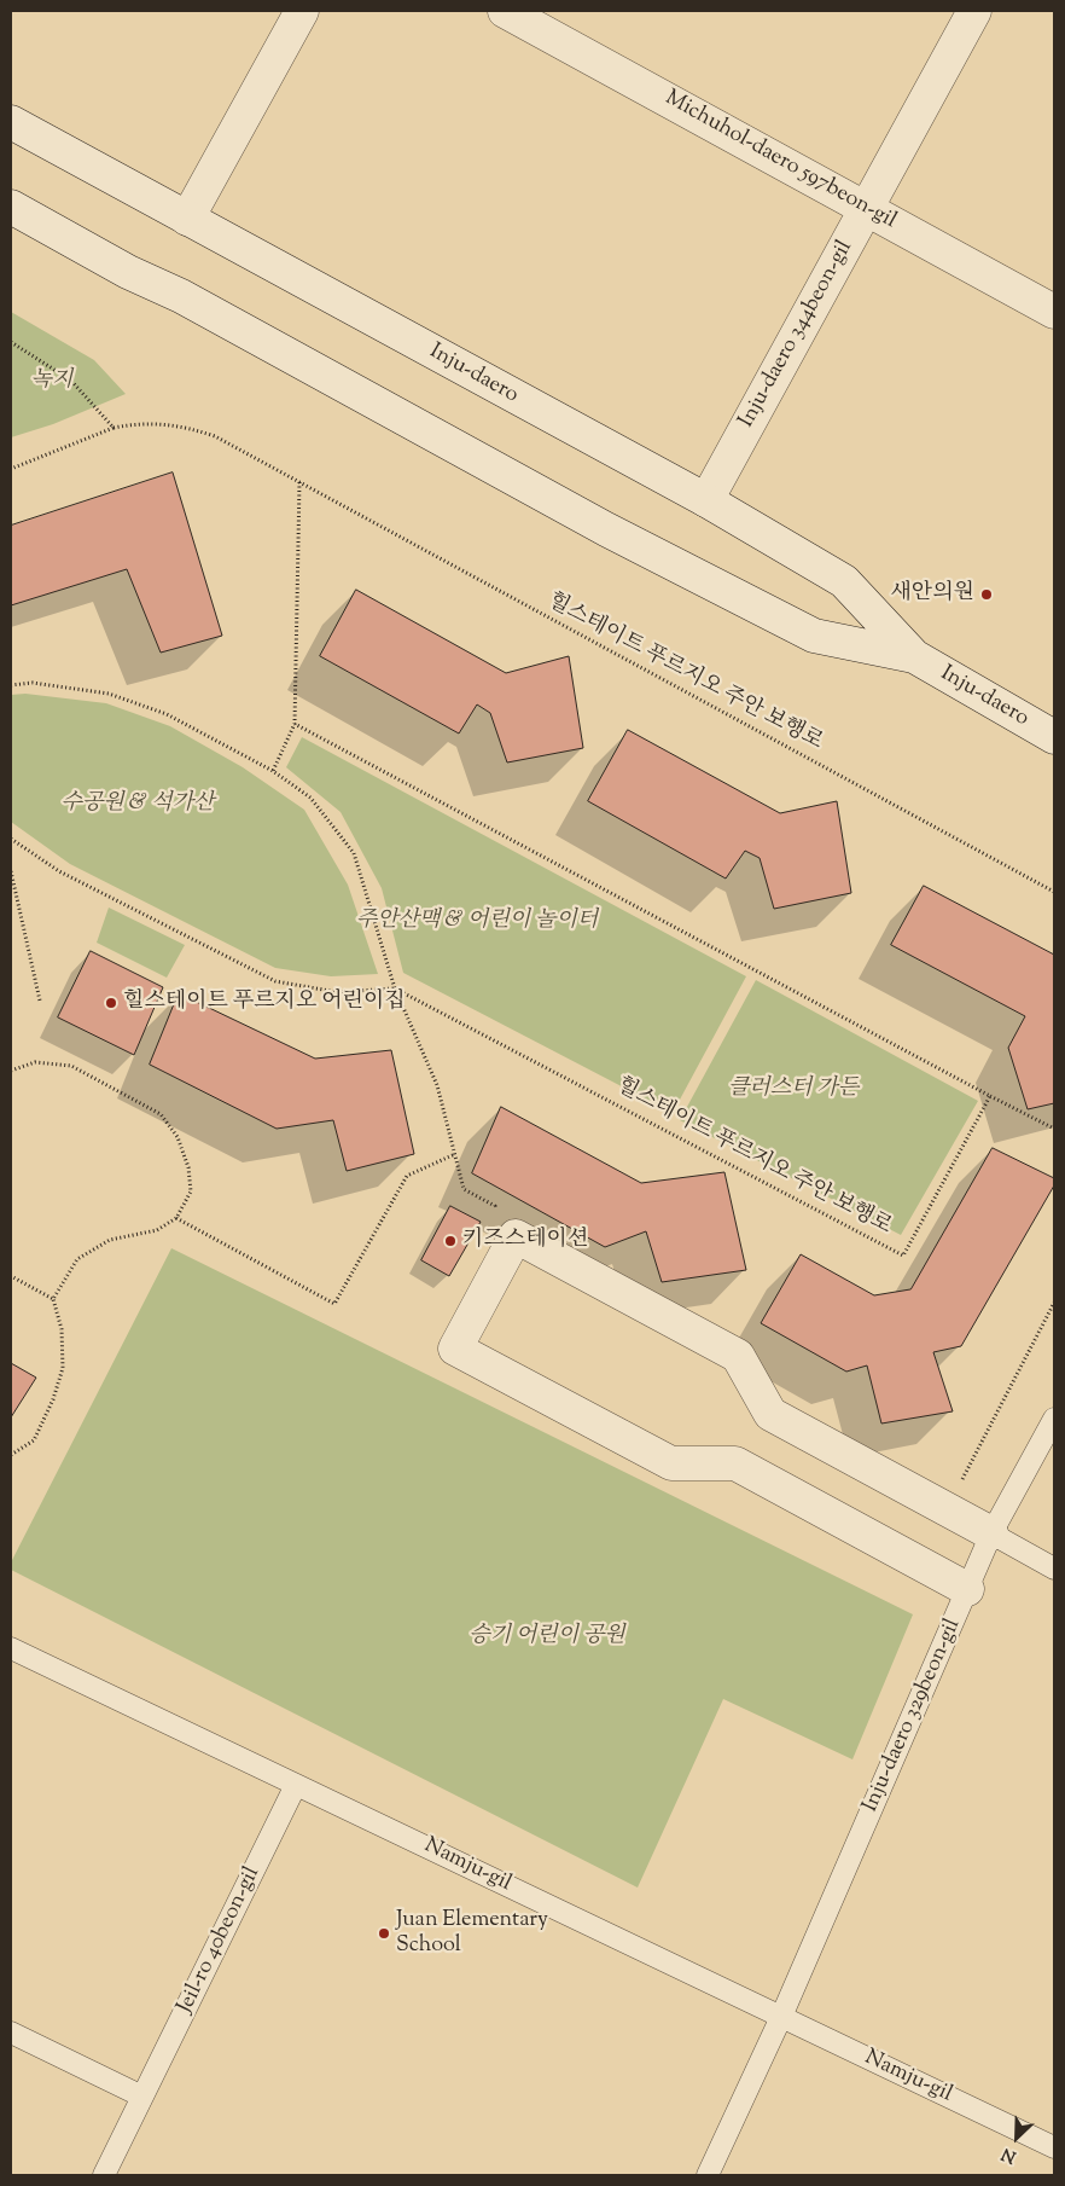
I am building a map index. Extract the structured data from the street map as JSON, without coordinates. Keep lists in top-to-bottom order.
{
  "streets": {
    "street": ["Michuhol-daero 597beon-gil", "Inju-daero 344beon-gil", "Inju-daero"],
    "lane": ["Inju-daero 329beon-gil", "Namju-gil", "Jeil-ro 40beon-gil"],
    "path": ["힐스테이트 푸르지오 주안 보행로"]
  },
  "crossings": [
    ["Michuhol-daero 597beon-gil", "Inju-daero 344beon-gil"],
    ["Inju-daero 344beon-gil", "Inju-daero"],
    ["Inju-daero 329beon-gil", "Namju-gil"],
    ["Namju-gil", "Jeil-ro 40beon-gil"]
  ],
  "parks": [
    "녹지",
    "수공원 & 석가산",
    "주안산맥 & 어린이 놀이터",
    "클러스터 가든",
    "승기 어린이 공원"
  ],
  "places": [
    "새안의원",
    "힐스테이트 푸르지오 어린이집",
    "키즈스테이션",
    "Juan Elementary School"
  ],
  "north": "bottom left"
}
